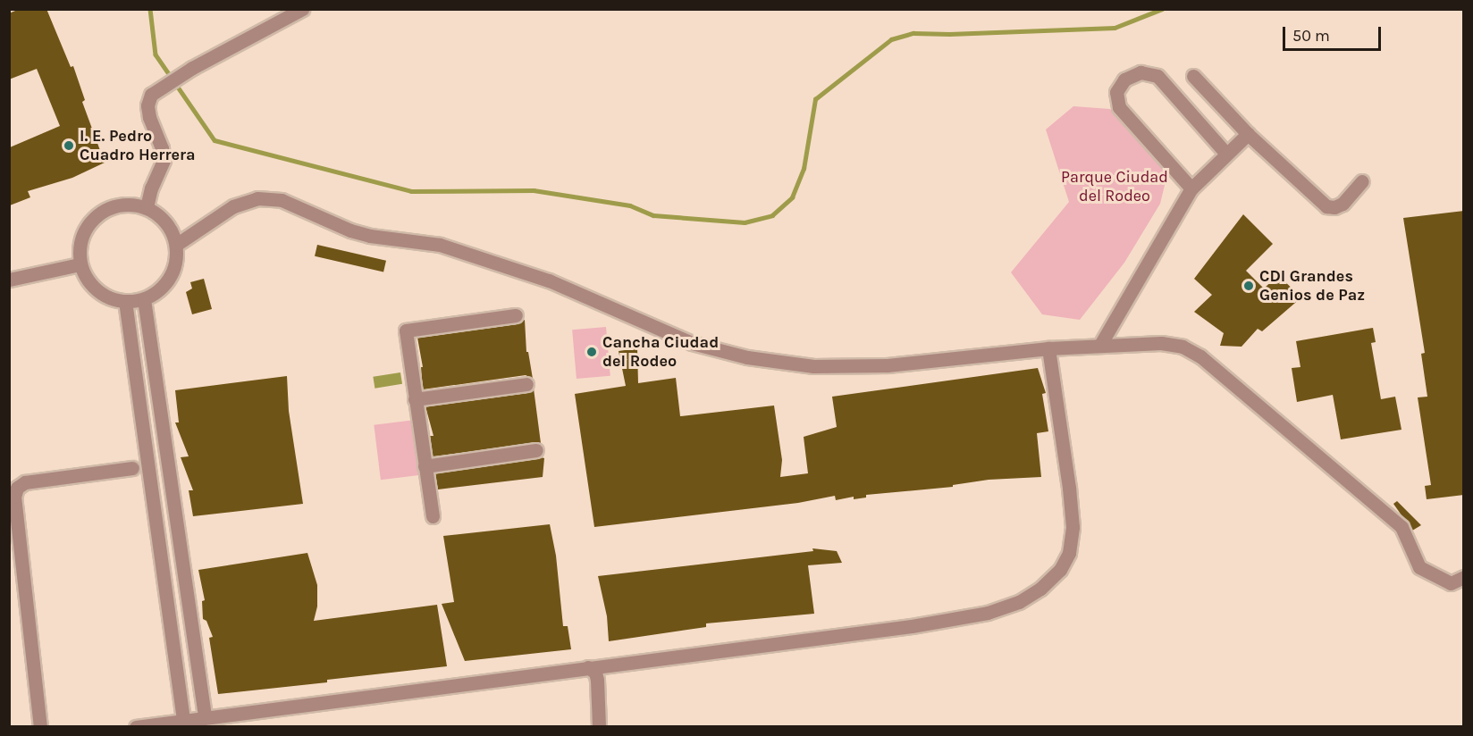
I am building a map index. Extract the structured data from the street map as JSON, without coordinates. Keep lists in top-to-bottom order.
{
  "parks": ["Parque Ciudad del Rodeo"],
  "places": ["I. E. Pedro Cuadro Herrera", "CDI Grandes Genios de Paz", "Cancha Ciudad del Rodeo"],
  "scale_bar": "50 m"
}
